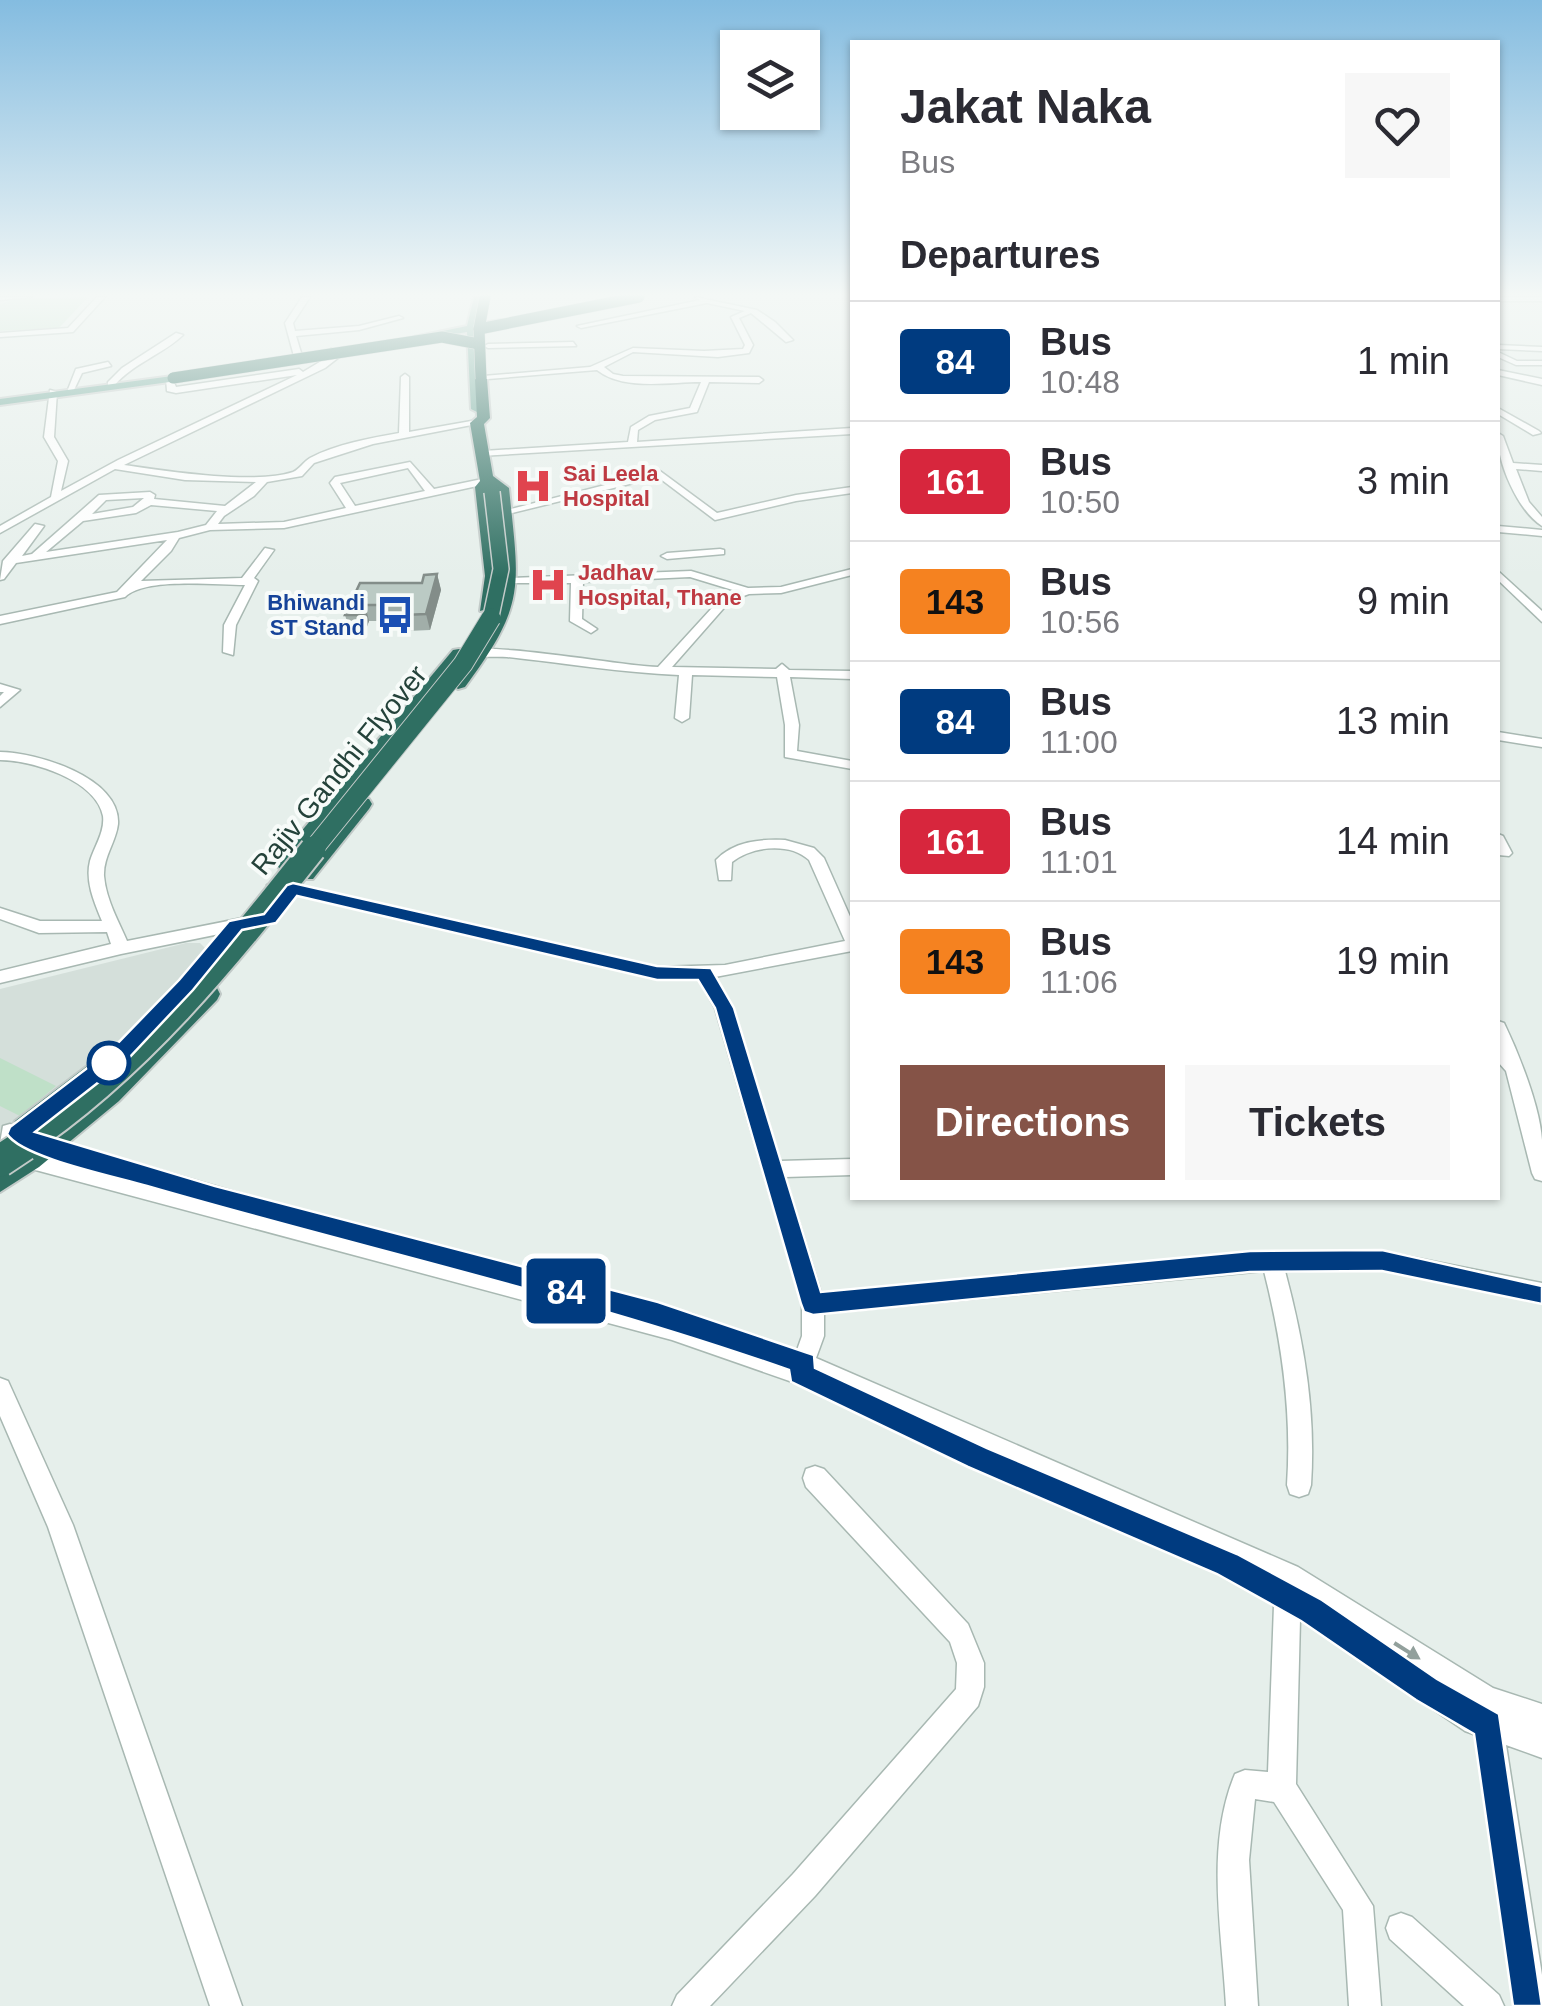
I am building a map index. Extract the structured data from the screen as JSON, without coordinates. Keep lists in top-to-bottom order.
{
  "streets": {
    "highway": ["Rajiv Gandhi Flyover"]
  },
  "places": {
    "hospital": ["Sai Leela Hospital", "Jadhav Hospital, Thane"],
    "bus stop": ["Bhiwandi ST Stand"]
  },
  "lines": ["bus line 84"],
  "page": {
    "on_map": "84",
    "heading": [
      ["Jakat Naka", "Bus"],
      "Departures"
    ],
    "list": [
      {
        "mark": "84",
        "name": "Bus",
        "note": "10:48",
        "value": "1 min"
      },
      {
        "mark": "161",
        "name": "Bus",
        "note": "10:50",
        "value": "3 min"
      },
      {
        "mark": "143",
        "name": "Bus",
        "note": "10:56",
        "value": "9 min"
      },
      {
        "mark": "84",
        "name": "Bus",
        "note": "11:00",
        "value": "13 min"
      },
      {
        "mark": "161",
        "name": "Bus",
        "note": "11:01",
        "value": "14 min"
      },
      {
        "mark": "143",
        "name": "Bus",
        "note": "11:06",
        "value": "19 min"
      }
    ],
    "buttons": ["Directions", "Tickets"]
  }
}
